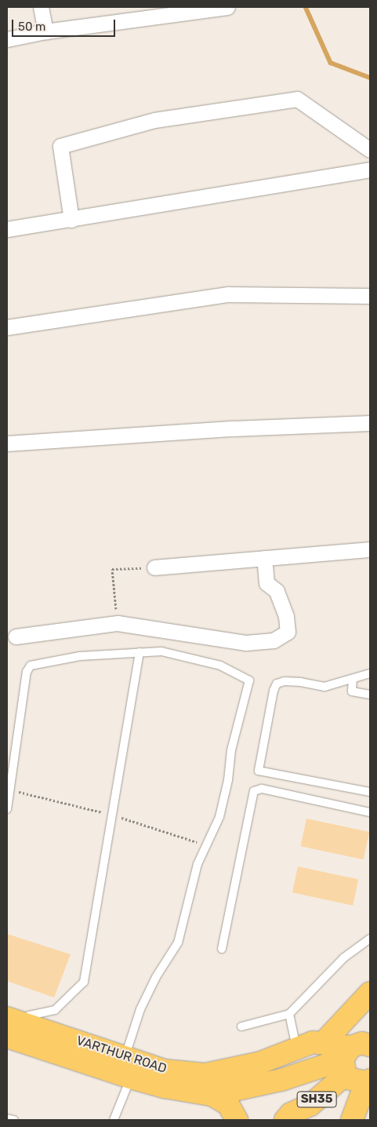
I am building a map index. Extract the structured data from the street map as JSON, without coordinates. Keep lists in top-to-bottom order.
{
  "streets": {
    "main road": ["VARTHUR ROAD", "SH35"]
  },
  "crossings": [
    ["VARTHUR ROAD", "SH35"]
  ],
  "scale_bar": "50 m"
}
